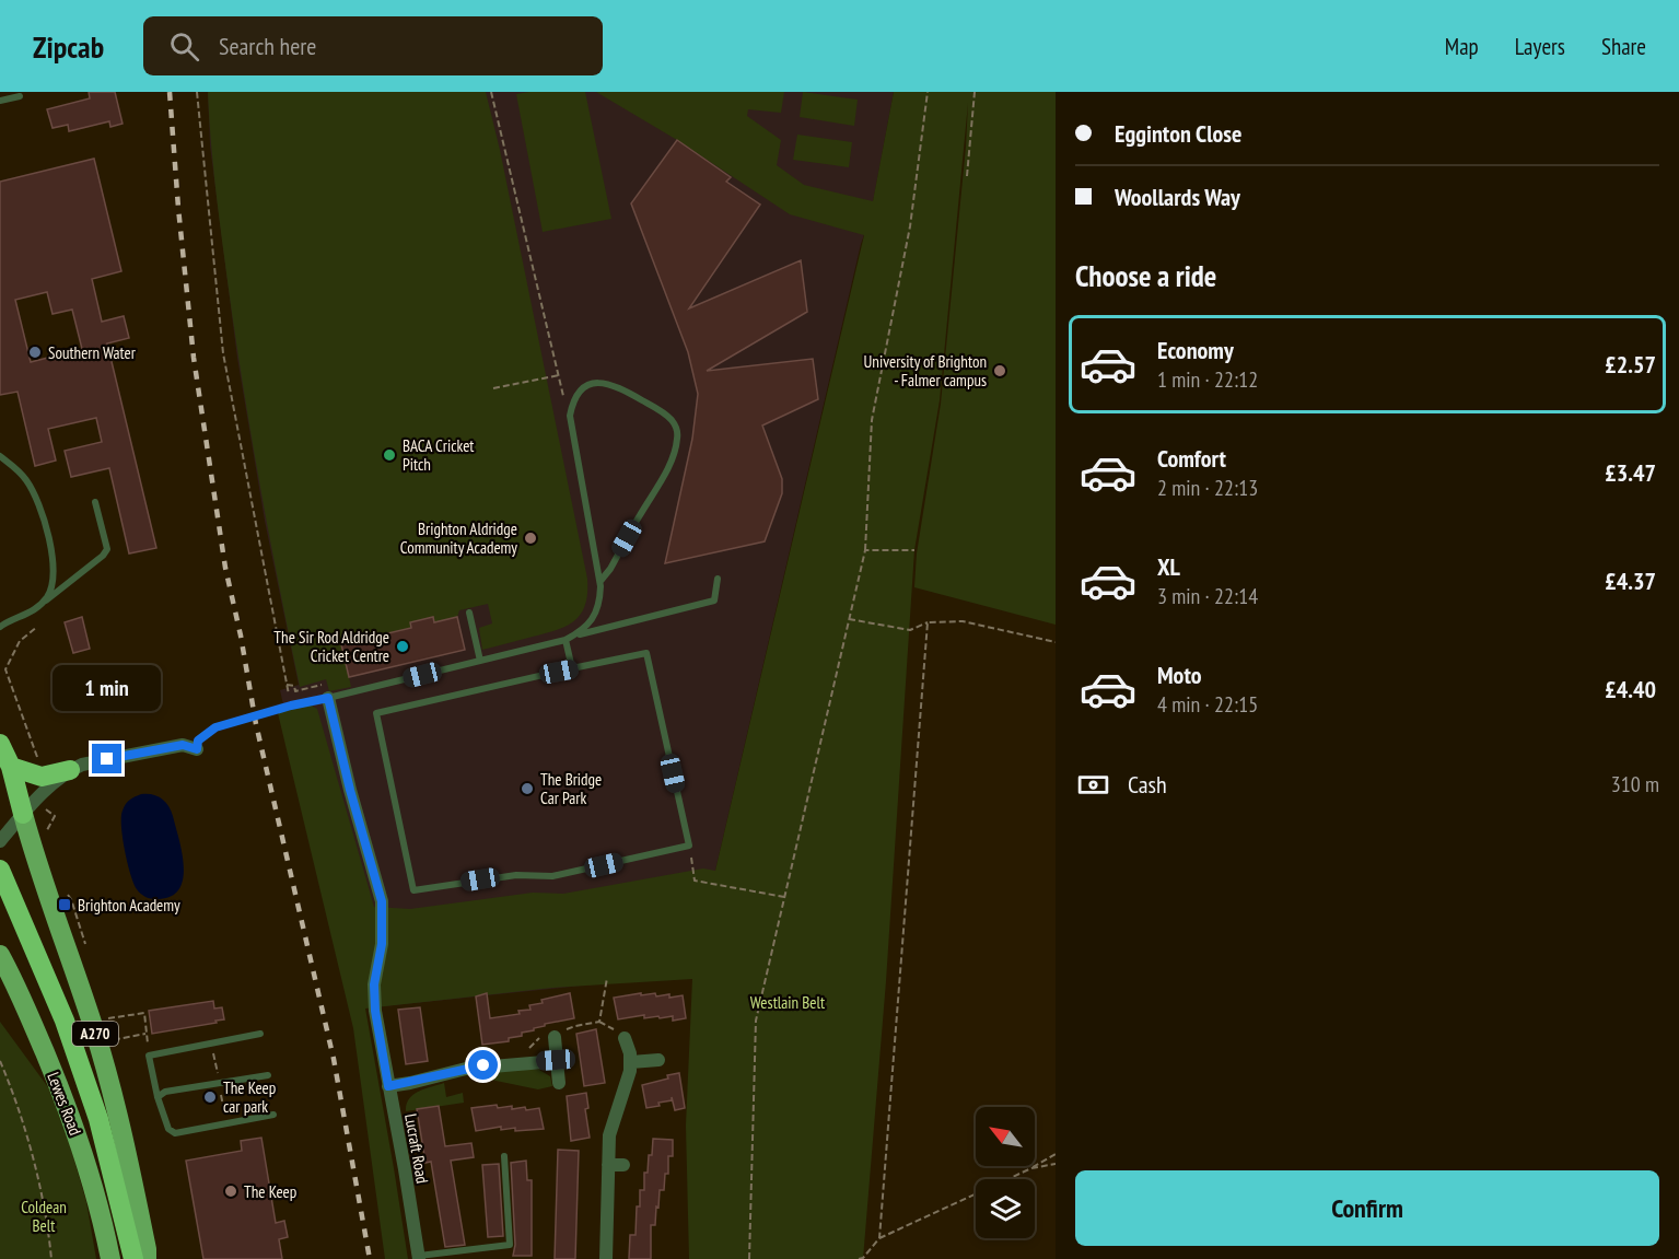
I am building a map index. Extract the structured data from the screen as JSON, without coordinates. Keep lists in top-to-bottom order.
{
  "streets": {
    "main road": ["A270", "Lewes Road"],
    "street": ["Lucraft Road"]
  },
  "parks": ["Westlain Belt", "Coldean Belt"],
  "places": {
    "other": [
      "Southern Water",
      "University of Brighton - Falmer campus",
      "BACA Cricket Pitch",
      "Brighton Aldridge Community Academy",
      "The Sir Rod Aldridge Cricket Centre",
      "The Bridge Car Park",
      "The Keep car park",
      "The Keep"
    ],
    "transit": ["Brighton Academy"]
  },
  "north": "top left",
  "page": {
    "header": "Zipcab",
    "search": "Search here",
    "nav": ["Map", "Layers", "Share"],
    "banner": ["Egginton Close", "Woollards Way"],
    "heading": "Choose a ride",
    "list": [
      {
        "name": "Economy",
        "note": "1 min · 22:12",
        "value": "£2.57"
      },
      {
        "name": "Comfort",
        "note": "2 min · 22:13",
        "value": "£3.47"
      },
      {
        "name": "XL",
        "note": "3 min · 22:14",
        "value": "£4.37"
      },
      {
        "name": "Moto",
        "note": "4 min · 22:15",
        "value": "£4.40"
      }
    ],
    "bubble": "1 min",
    "pay": ["Cash", "310 m"],
    "buttons": "Confirm"
  }
}
